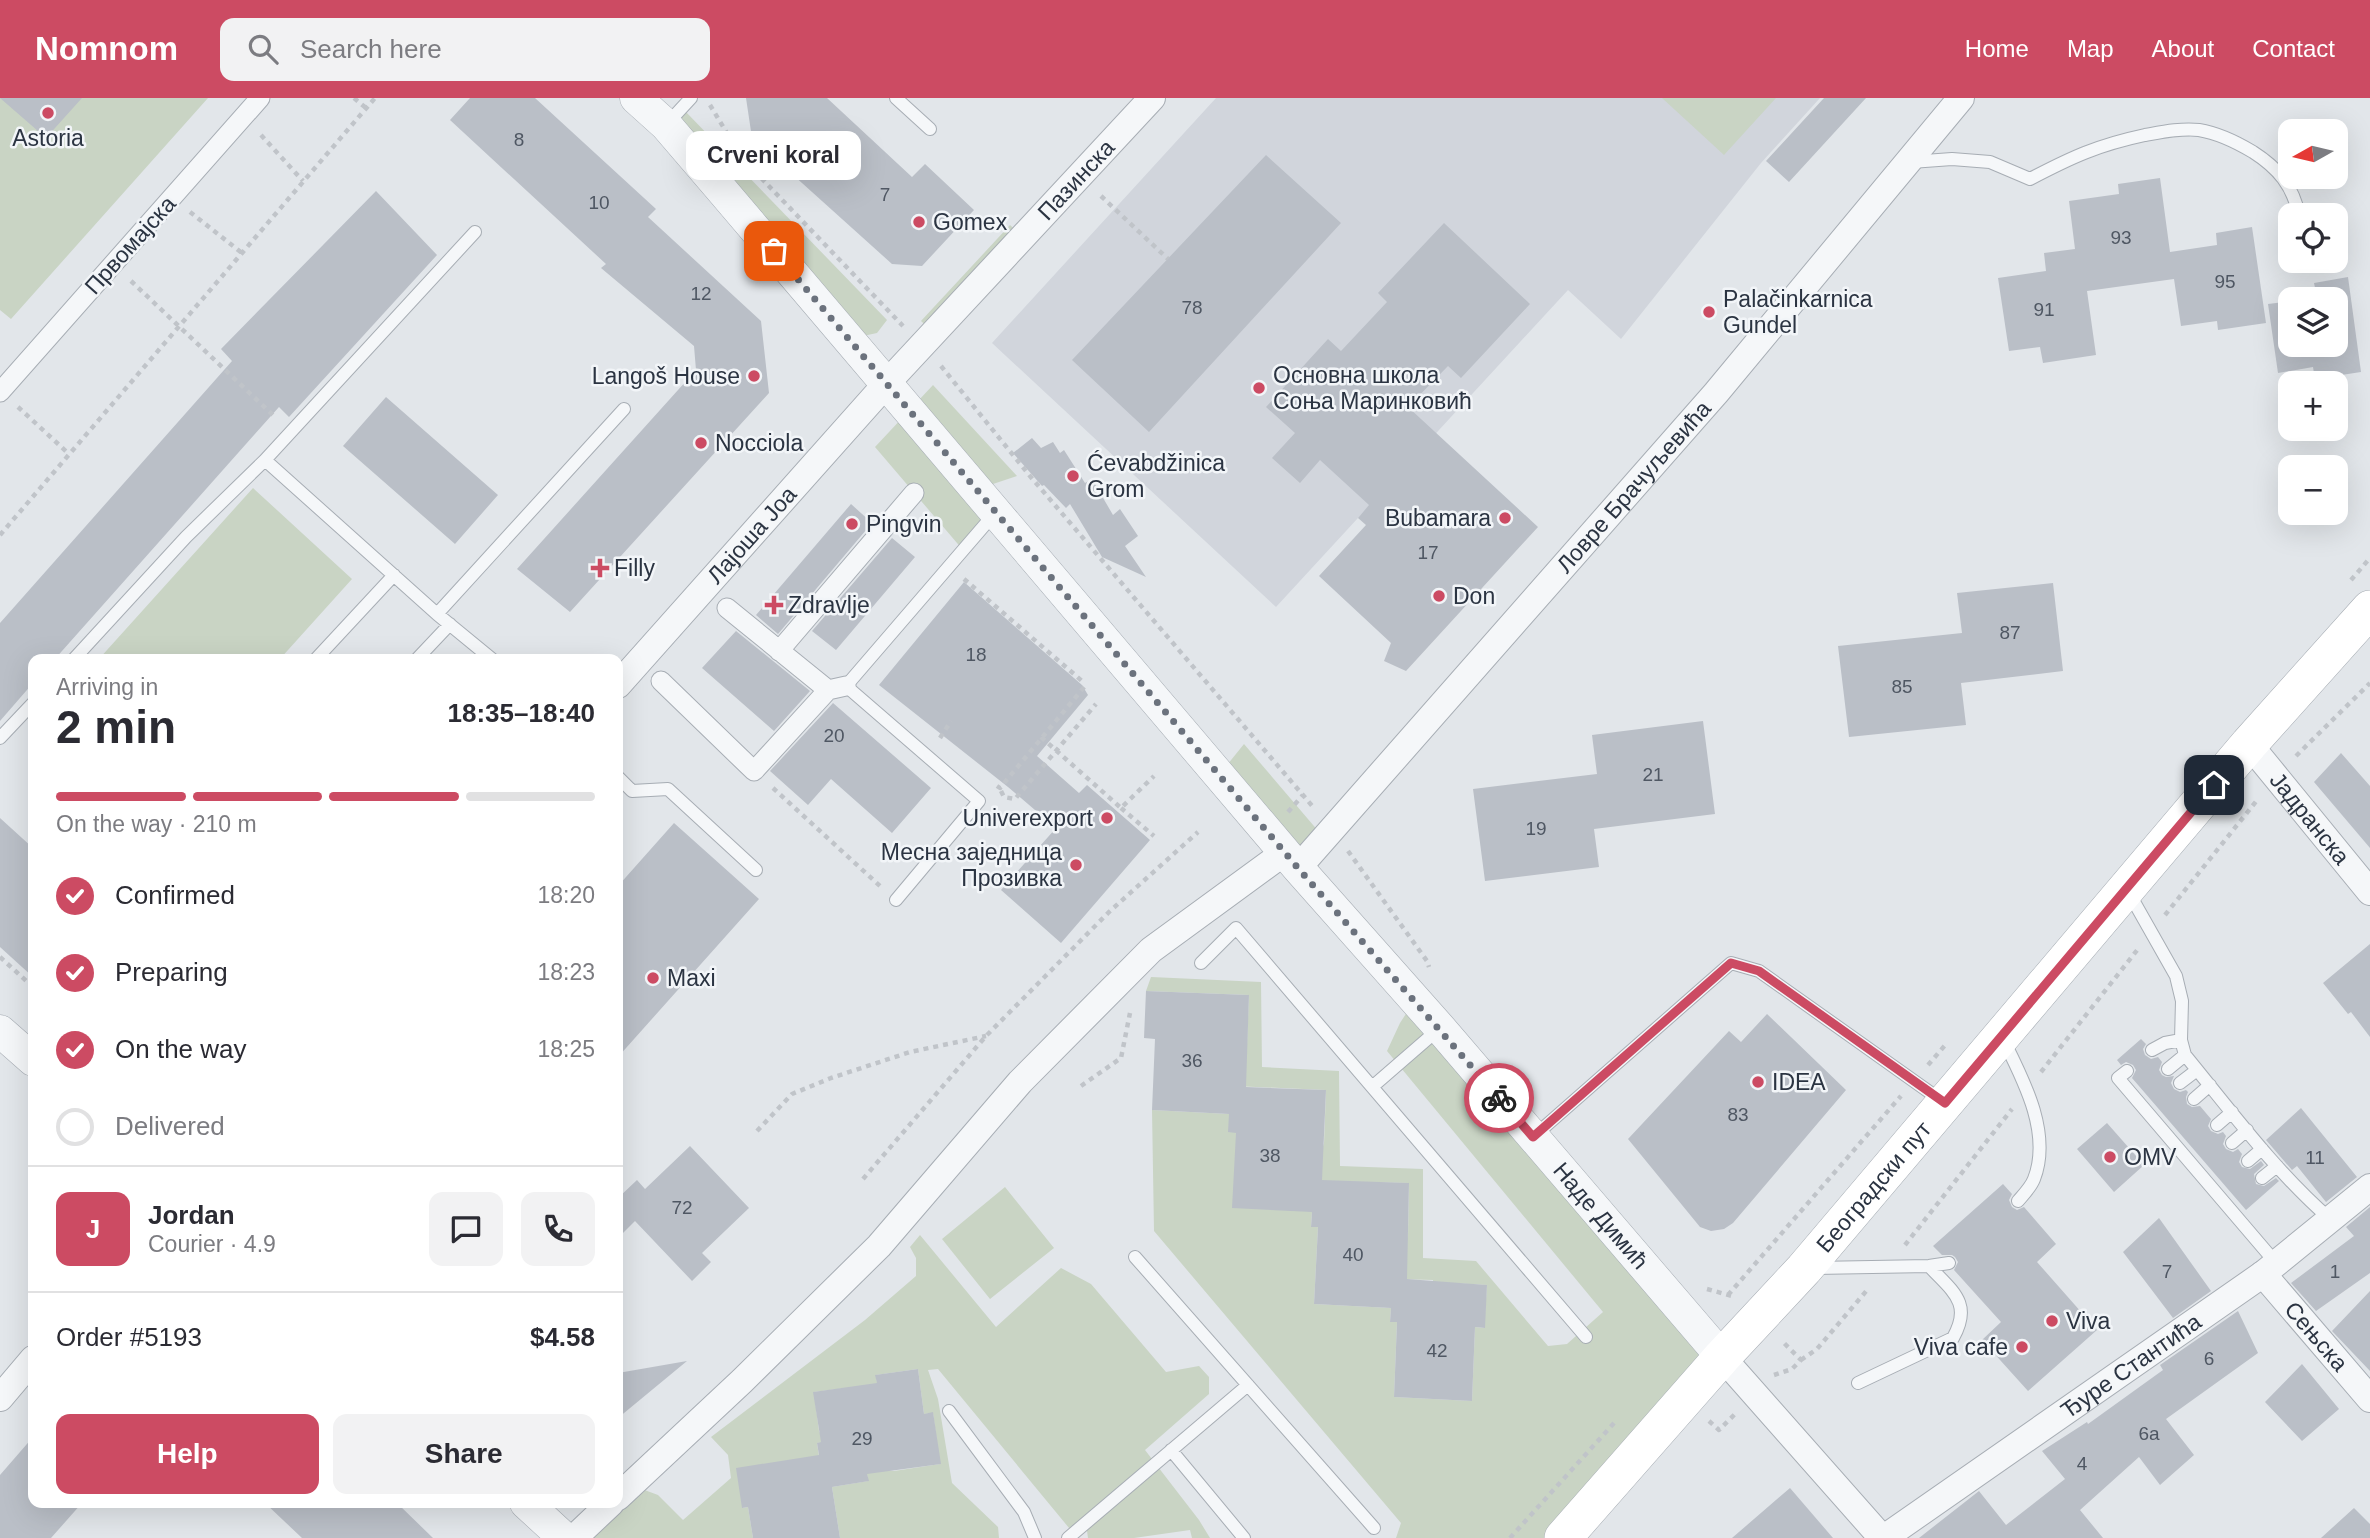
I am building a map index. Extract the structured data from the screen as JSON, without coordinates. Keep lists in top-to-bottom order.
{
  "streets": {
    "main road": ["Београдски пут"],
    "street": [
      "Пазинска",
      "Првомајска",
      "Ловре Брачуљевића",
      "Лајоша Јоа",
      "Јадранска",
      "Наде Димић",
      "Сењска",
      "Ђуре Стантића"
    ]
  },
  "crossings": [
    ["Пазинска", "Лајоша Јоа"],
    ["Пазинска", "Наде Димић"],
    ["Ловре Брачуљевића", "Наде Димић"],
    ["Лајоша Јоа", "Наде Димић"],
    ["Јадранска", "Београдски пут"],
    ["Београдски пут", "Наде Димић"],
    ["Наде Димић", "Ђуре Стантића"],
    ["Сењска", "Ђуре Стантића"]
  ],
  "places": {
    "other": [
      "Astoria",
      "Gomex",
      "Crveni koral",
      "Palačinkarnica Gundel",
      "Langoš House",
      "Основна школа Соња Маринковић",
      "Nocciola",
      "Ćevabdžinica Grom",
      "Bubamara",
      "Pingvin",
      "Don",
      "Univerexport",
      "Месна заједница Прозивка",
      "Maxi",
      "IDEA",
      "OMV",
      "Viva",
      "Viva cafe"
    ],
    "health": ["Filly", "Zdravlje"]
  },
  "house_numbers": [
    "8",
    "7",
    "10",
    "93",
    "95",
    "12",
    "78",
    "91",
    "17",
    "87",
    "18",
    "85",
    "20",
    "21",
    "19",
    "36",
    "83",
    "38",
    "11",
    "72",
    "40",
    "7",
    "1",
    "42",
    "6",
    "6a",
    "29",
    "4"
  ],
  "north": "left",
  "page": {
    "header": "Nomnom",
    "search": "Search here",
    "nav": [
      "Home",
      "Map",
      "About",
      "Contact"
    ],
    "map_buttons": ["+", "−"],
    "bubble": "Crveni koral",
    "heading": ["2 min", "Arriving in", "18:35–18:40"],
    "panel": [
      "Jordan",
      "Courier · 4.9",
      "Order #5193",
      "$4.58"
    ],
    "bar": "On the way · 210 m",
    "list": [
      ["Confirmed", "18:20"],
      ["Preparing", "18:23"],
      ["On the way", "18:25"],
      "Delivered"
    ],
    "round": "J",
    "buttons": ["Help", "Share"]
  }
}
